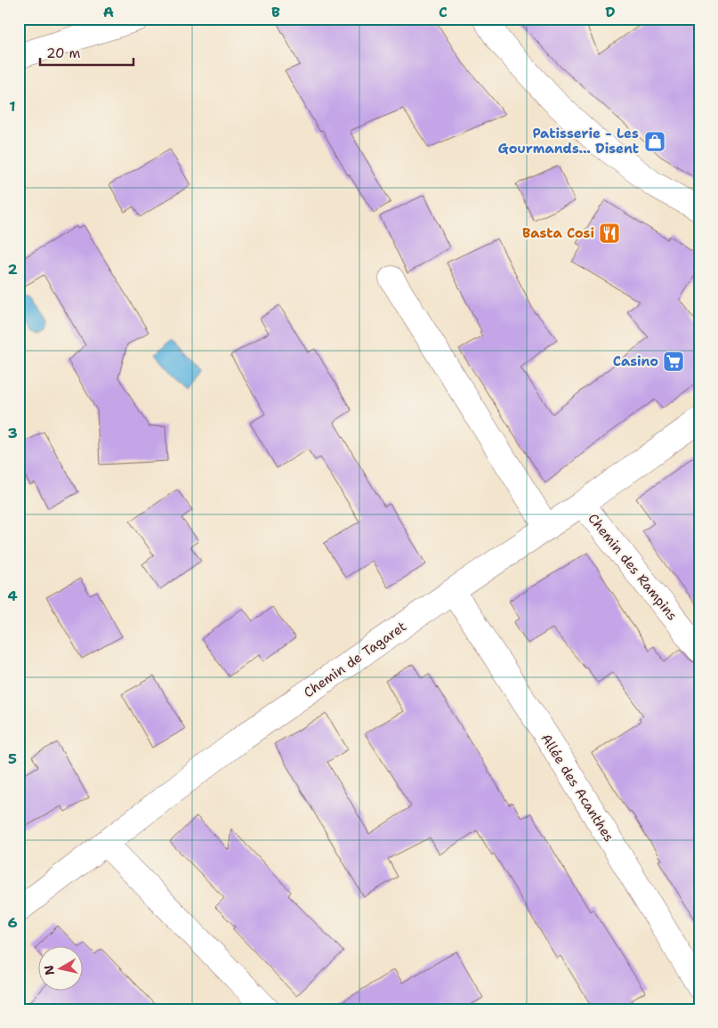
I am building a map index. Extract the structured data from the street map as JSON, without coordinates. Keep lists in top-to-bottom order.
{
  "streets": {
    "street": ["Chemin des Rampins", "Chemin de Tagaret", "Allée des Acanthes"]
  },
  "crossings": [
    ["Chemin des Rampins", "Chemin de Tagaret"],
    ["Chemin de Tagaret", "Allée des Acanthes"]
  ],
  "places": {
    "shop": ["Patisserie - Les Gourmands... Disent"],
    "restaurant": ["Basta Cosi"],
    "supermarket": ["Casino"]
  },
  "scale_bar": "20 m",
  "north": "left",
  "grid": {
    "columns": [
      "A",
      "B",
      "C",
      "D"
    ],
    "rows": [
      "1",
      "2",
      "3",
      "4",
      "5",
      "6"
    ]
  }
}
